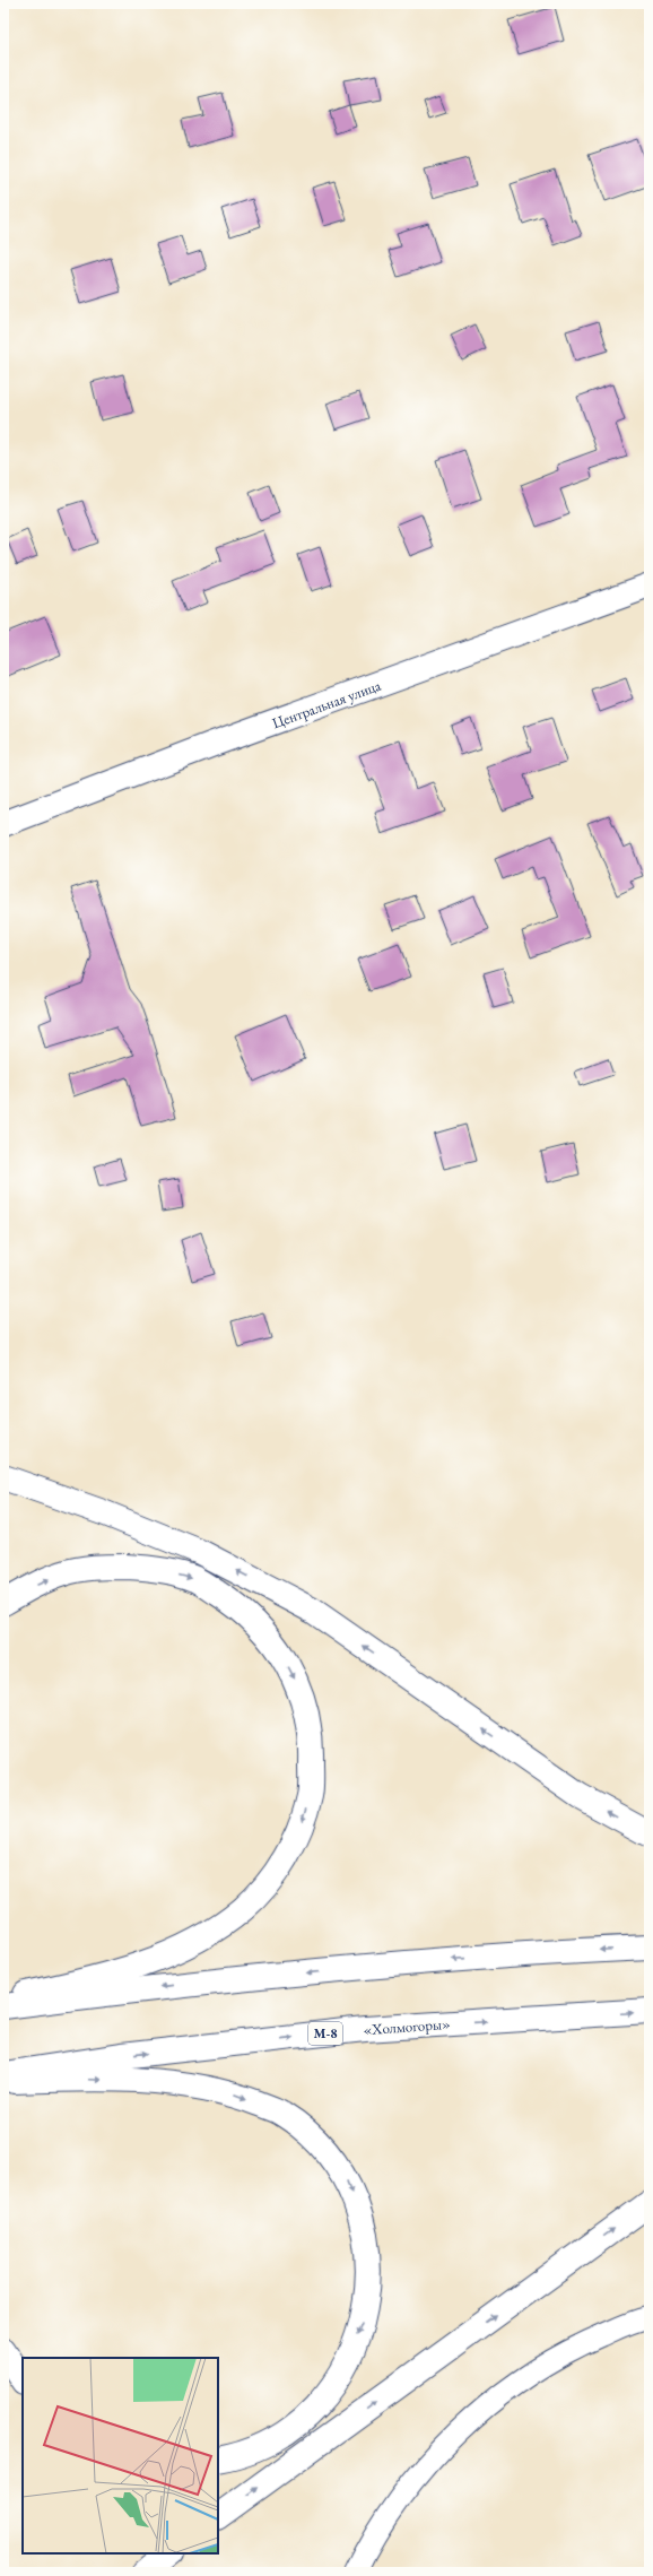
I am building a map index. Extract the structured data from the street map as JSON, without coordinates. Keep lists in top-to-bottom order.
{
  "streets": {
    "main road": ["Центральная улица", "«Холмогоры»", "М-8"]
  }
}
